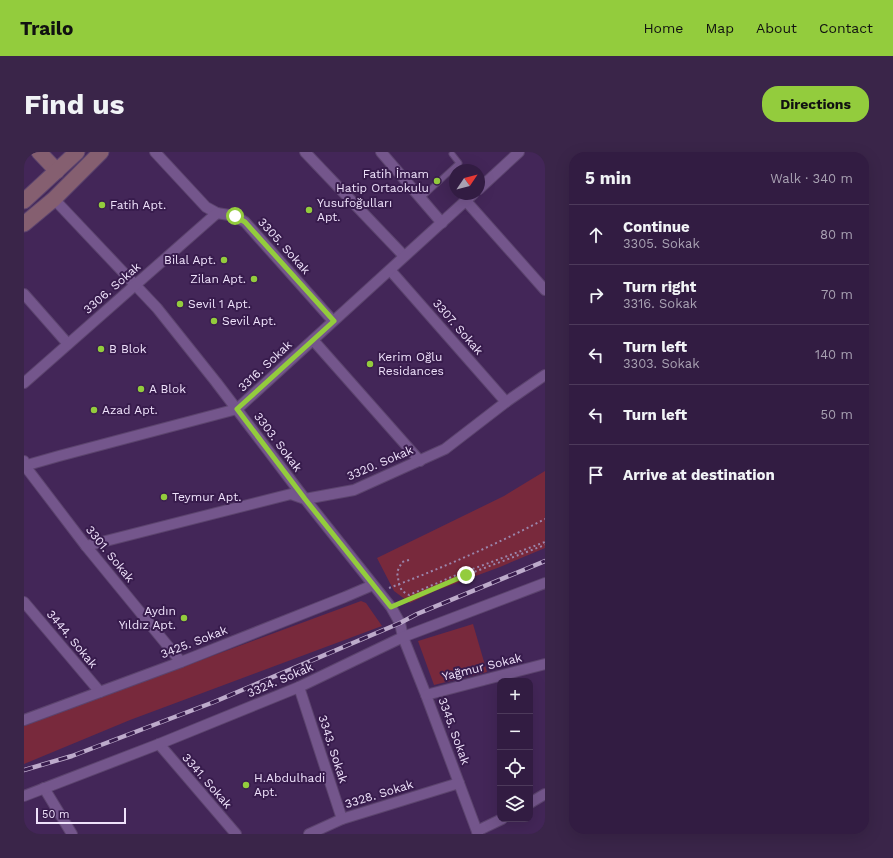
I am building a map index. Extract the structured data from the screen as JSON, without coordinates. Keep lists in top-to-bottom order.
{
  "streets": {
    "street": [
      "3305. Sokak",
      "3306. Sokak",
      "3307. Sokak",
      "3316. Sokak",
      "3303. Sokak",
      "3320. Sokak",
      "3301. Sokak",
      "3444. Sokak",
      "3425. Sokak",
      "Yağmur Sokak",
      "3324. Sokak",
      "3345. Sokak",
      "3343. Sokak",
      "3341. Sokak",
      "3328. Sokak"
    ]
  },
  "crossings": [
    ["3305. Sokak", "3306. Sokak"],
    ["3305. Sokak", "3316. Sokak"],
    ["3306. Sokak", "3303. Sokak"],
    ["3307. Sokak", "3316. Sokak"],
    ["3307. Sokak", "3320. Sokak"],
    ["3316. Sokak", "3303. Sokak"],
    ["3316. Sokak", "3301. Sokak"],
    ["3303. Sokak", "3320. Sokak"],
    ["3303. Sokak", "3425. Sokak"],
    ["3303. Sokak", "3324. Sokak"],
    ["3303. Sokak", "3345. Sokak"],
    ["3320. Sokak", "3301. Sokak"],
    ["3301. Sokak", "3425. Sokak"],
    ["3444. Sokak", "3425. Sokak"],
    ["Yağmur Sokak", "3345. Sokak"],
    ["3324. Sokak", "3345. Sokak"],
    ["3324. Sokak", "3343. Sokak"],
    ["3324. Sokak", "3341. Sokak"],
    ["3345. Sokak", "3328. Sokak"],
    ["3343. Sokak", "3328. Sokak"]
  ],
  "places": [
    "Fatih İmam Hatip Ortaokulu",
    "Fatih Apt.",
    "Yusufoğulları Apt.",
    "Bilal Apt.",
    "Zilan Apt.",
    "Sevil 1 Apt.",
    "Sevil Apt.",
    "B Blok",
    "Kerim Oğlu Residances",
    "A Blok",
    "Azad Apt.",
    "Teymur Apt.",
    "Aydın Yıldız Apt.",
    "H.Abdulhadi Apt."
  ],
  "scale_bar": "50 m",
  "north": "top right",
  "page": {
    "header": "Trailo",
    "nav": [
      "Home",
      "Map",
      "About",
      "Contact"
    ],
    "buttons": "Directions",
    "title": "Find us",
    "heading": ["5 min", "Walk · 340 m"],
    "list": [
      ["Continue", "3305. Sokak", "80 m"],
      ["Turn right", "3316. Sokak", "70 m"],
      ["Turn left", "3303. Sokak", "140 m"],
      ["Turn left", "50 m"],
      "Arrive at destination"
    ],
    "map_buttons": ["+", "−"],
    "scale": "50 m"
  }
}
